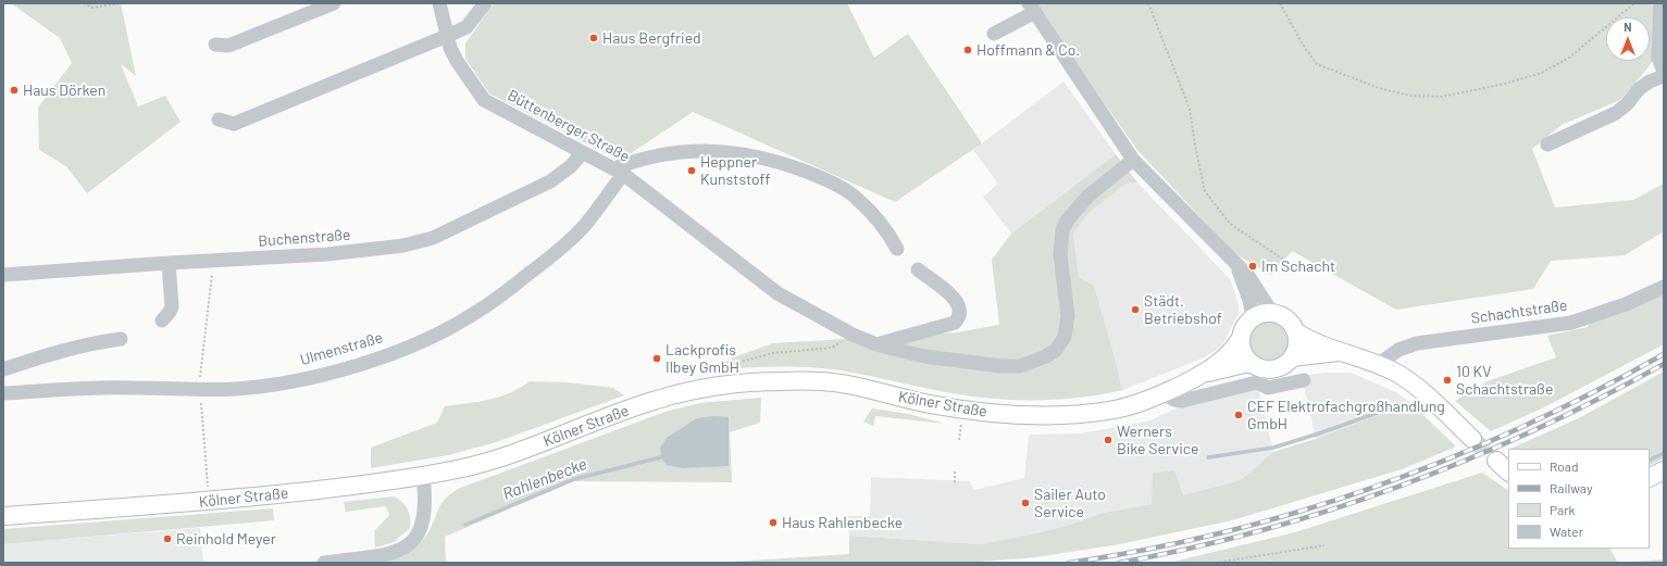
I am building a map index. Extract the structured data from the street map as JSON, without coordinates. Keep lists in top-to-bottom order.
{
  "streets": {
    "main road": ["Kölner Straße"],
    "street": [
      "Büttenberger Straße",
      "Buchenstraße",
      "Schachtstraße",
      "Ulmenstraße"
    ]
  },
  "crossings": [
    ["Büttenberger Straße", "Buchenstraße"],
    ["Büttenberger Straße", "Ulmenstraße"],
    ["Schachtstraße", "Kölner Straße"]
  ],
  "water": ["Rahlenbecke"],
  "places": [
    "Haus Bergfried",
    "Hoffmann & Co.",
    "Haus Dörken",
    "Heppner Kunststoff",
    "Im Schacht",
    "Städt. Betriebshof",
    "Lackprofis Ilbey GmbH",
    "10 KV Schachtstraße",
    "CEF Elektrofachgroßhandlung GmbH",
    "Werners Bike Service",
    "Sailer Auto Service",
    "Haus Rahlenbecke",
    "Reinhold Meyer"
  ],
  "legend": [
    "Road",
    "Railway",
    "Park",
    "Water"
  ],
  "north": "top"
}
